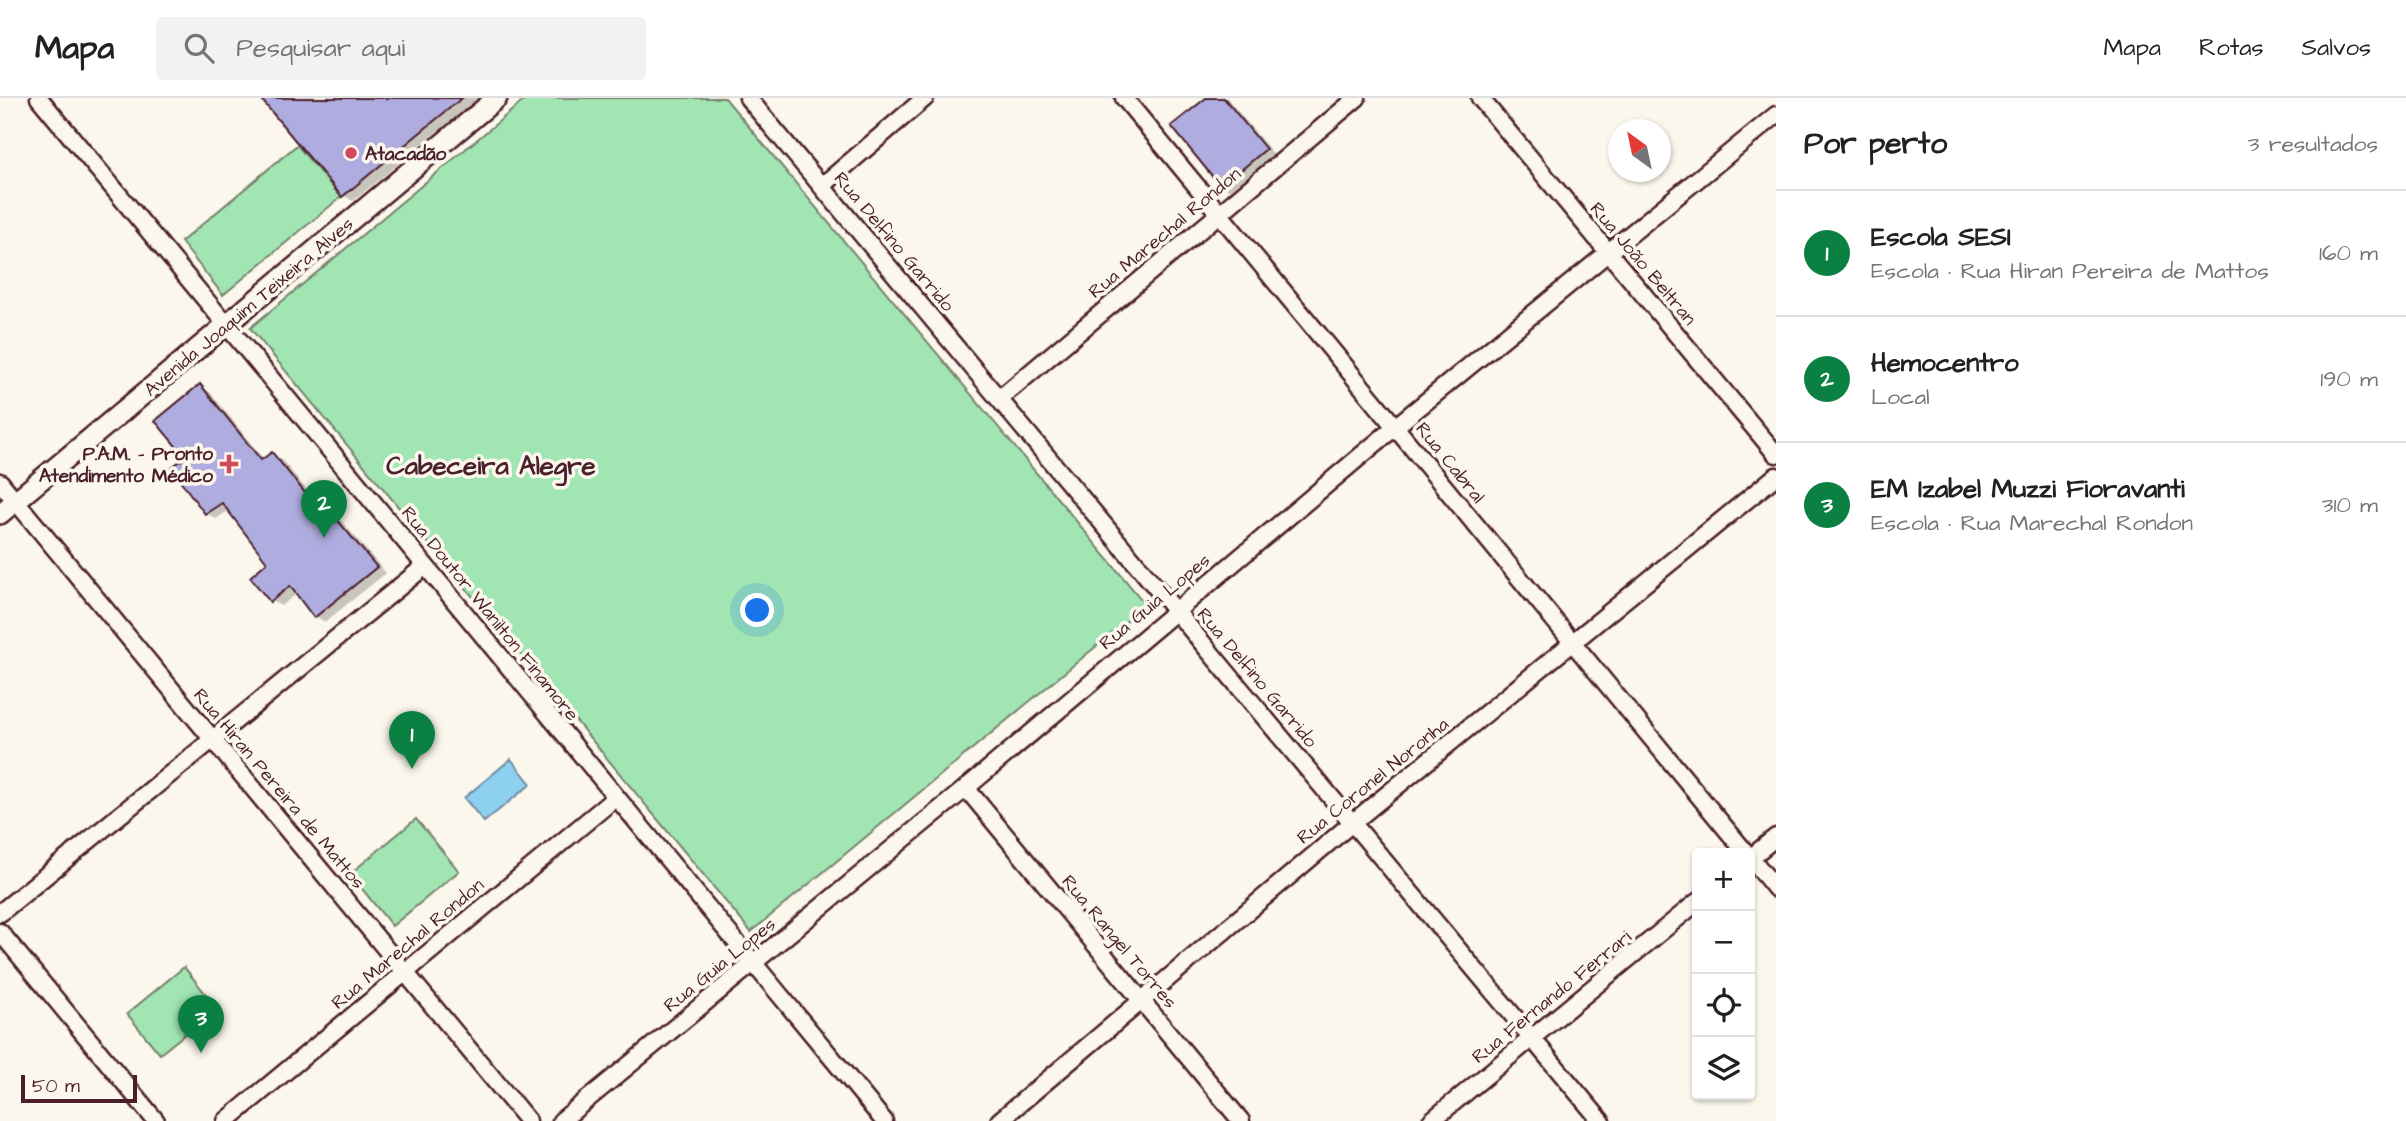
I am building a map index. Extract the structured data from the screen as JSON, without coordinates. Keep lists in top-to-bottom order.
{
  "streets": {
    "street": [
      "Rua Marechal Rondon",
      "Rua Delfino Garrido",
      "Rua João Beltran",
      "Avenida Joaquim Teixeira Alves",
      "Rua Cabral",
      "Rua Guia Lopes",
      "Rua Doutor Wanilton Finamore",
      "Rua Coronel Noronha",
      "Rua Hiran Pereira de Mattos",
      "Rua Rangel Torres",
      "Rua Fernando Ferrari"
    ]
  },
  "crossings": [
    ["Rua Marechal Rondon", "Rua Delfino Garrido"],
    ["Rua Marechal Rondon", "Rua Cabral"],
    ["Rua Marechal Rondon", "Rua Doutor Wanilton Finamore"],
    ["Rua Marechal Rondon", "Rua Hiran Pereira de Mattos"],
    ["Rua Delfino Garrido", "Rua Guia Lopes"],
    ["Rua Delfino Garrido", "Rua Coronel Noronha"],
    ["Rua Delfino Garrido", "Rua Fernando Ferrari"],
    ["Rua João Beltran", "Rua Guia Lopes"],
    ["Avenida Joaquim Teixeira Alves", "Rua Doutor Wanilton Finamore"],
    ["Avenida Joaquim Teixeira Alves", "Rua Hiran Pereira de Mattos"],
    ["Rua Cabral", "Rua Guia Lopes"],
    ["Rua Cabral", "Rua Coronel Noronha"],
    ["Rua Guia Lopes", "Rua Doutor Wanilton Finamore"],
    ["Rua Guia Lopes", "Rua Rangel Torres"],
    ["Rua Coronel Noronha", "Rua Rangel Torres"]
  ],
  "districts": ["Cabeceira Alegre"],
  "places": {
    "other": ["Atacadão"],
    "health": ["P.A.M. - Pronto Atendimento Médico"]
  },
  "scale_bar": "50 m",
  "north": "top left",
  "page": {
    "header": "Mapa",
    "search": "Pesquisar aqui",
    "nav": ["Mapa", "Rotas", "Salvos"],
    "heading": ["Por perto", "3 resultados"],
    "list": [
      {
        "mark": "1",
        "name": "Escola SESI",
        "note": "Escola · Rua Hiran Pereira de Mattos",
        "value": "160 m"
      },
      {
        "mark": "2",
        "name": "Hemocentro",
        "note": "Local",
        "value": "190 m"
      },
      {
        "mark": "3",
        "name": "EM Izabel Muzzi Fioravanti",
        "note": "Escola · Rua Marechal Rondon",
        "value": "310 m"
      }
    ],
    "pins": ["2", "1", "3"],
    "map_buttons": ["+", "−"],
    "scale": "50 m"
  }
}
